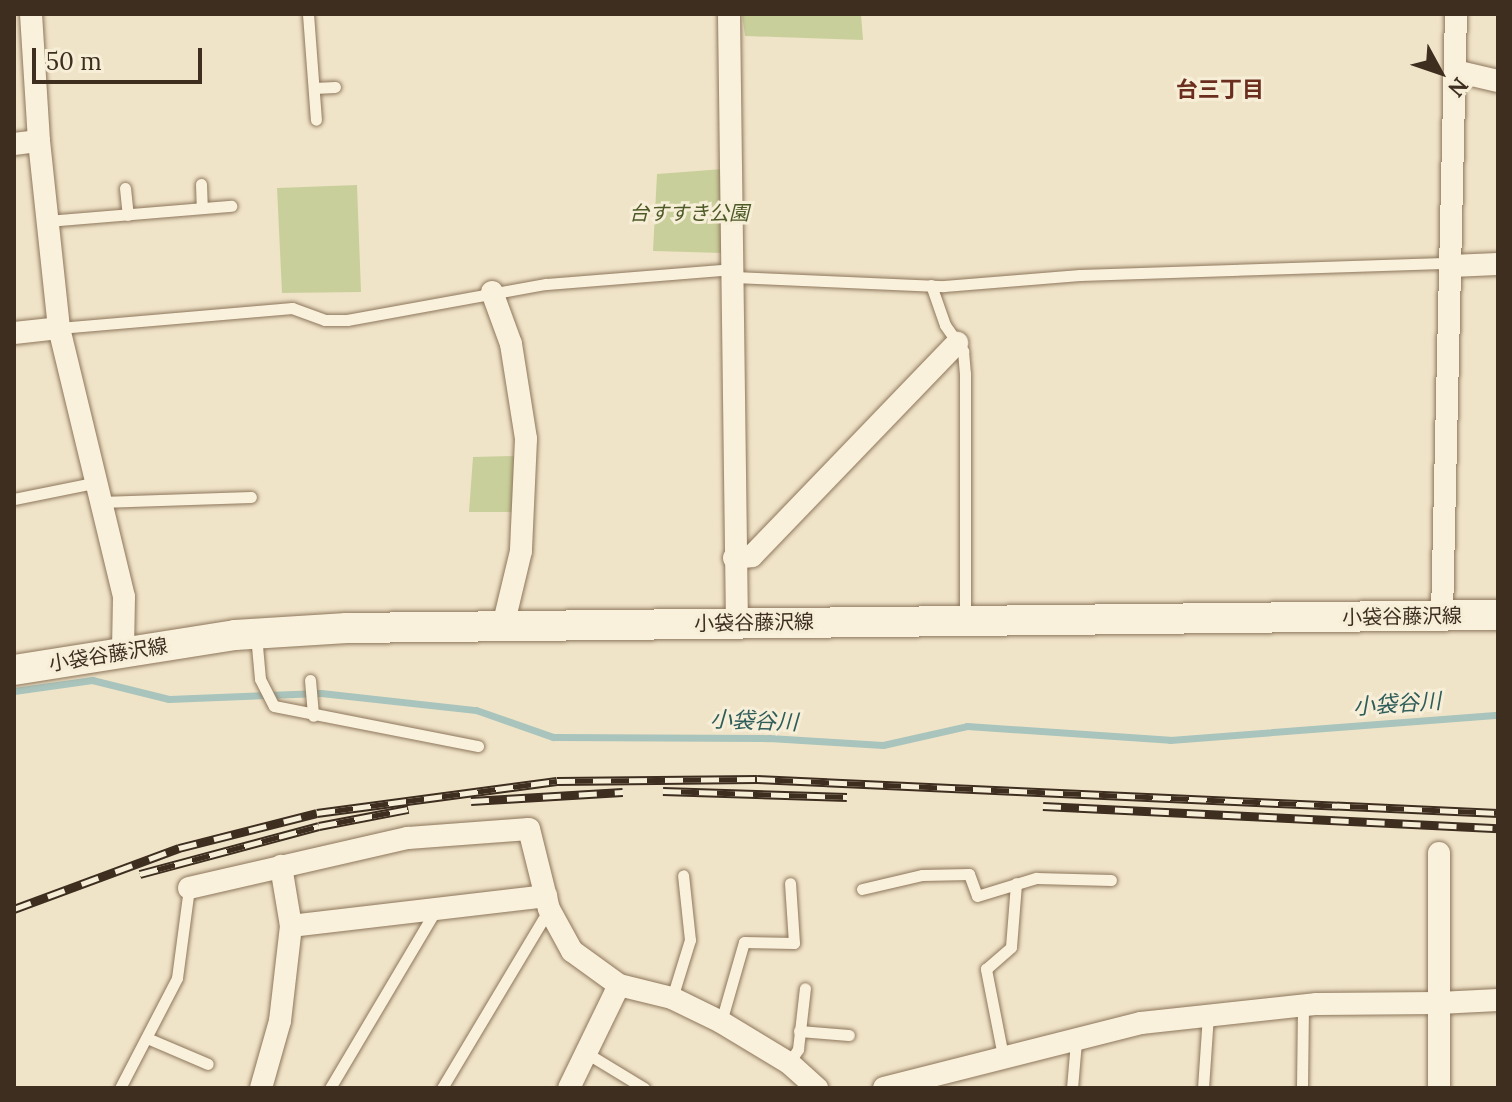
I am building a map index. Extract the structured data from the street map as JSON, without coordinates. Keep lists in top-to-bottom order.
{
  "streets": {
    "main road": ["小袋谷藤沢線"]
  },
  "districts": ["台三丁目"],
  "water": ["小袋谷川"],
  "parks": ["台すすき公園"],
  "scale_bar": "50 m",
  "north": "bottom right"
}
